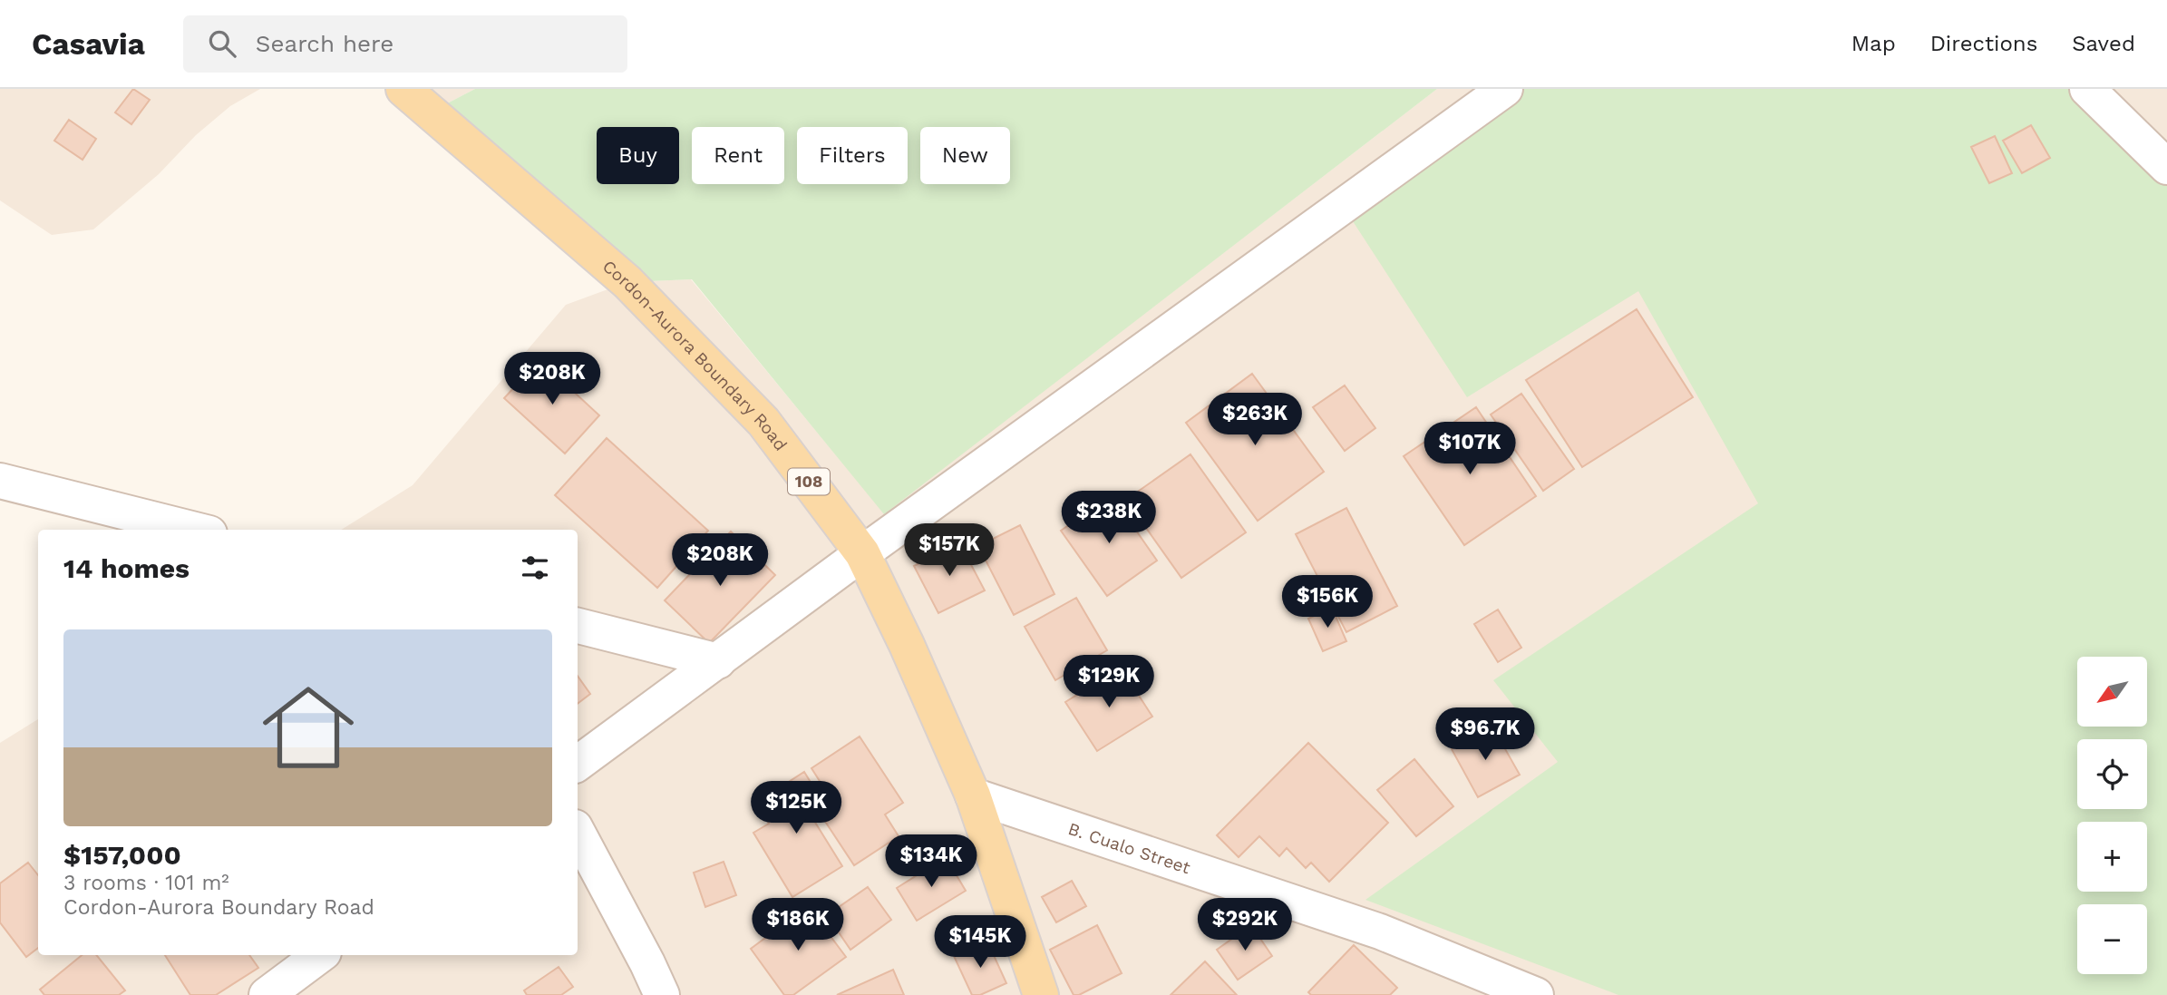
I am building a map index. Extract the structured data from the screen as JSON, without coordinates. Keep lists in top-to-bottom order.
{
  "streets": {
    "main road": ["Cordon-Aurora Boundary Road", "108"],
    "street": ["B. Cualo Street"]
  },
  "crossings": [
    ["Cordon-Aurora Boundary Road", "B. Cualo Street"]
  ],
  "north": "bottom left",
  "page": {
    "header": "Casavia",
    "search": "Search here",
    "nav": ["Map", "Directions", "Saved"],
    "chip": [
      "Buy",
      "Rent",
      "Filters",
      "New"
    ],
    "price": [
      "$208K",
      "$263K",
      "$107K",
      "$238K",
      "$157K",
      "$208K",
      "$156K",
      "$129K",
      "$96.7K",
      "$125K",
      "$134K",
      "$186K",
      "$292K",
      "$145K"
    ],
    "heading": "14 homes",
    "list": [
      {
        "name": "$157,000",
        "note": "3 rooms · 101 m² · Cordon-Aurora Boundary Road"
      }
    ],
    "map_buttons": ["+", "−"]
  }
}
